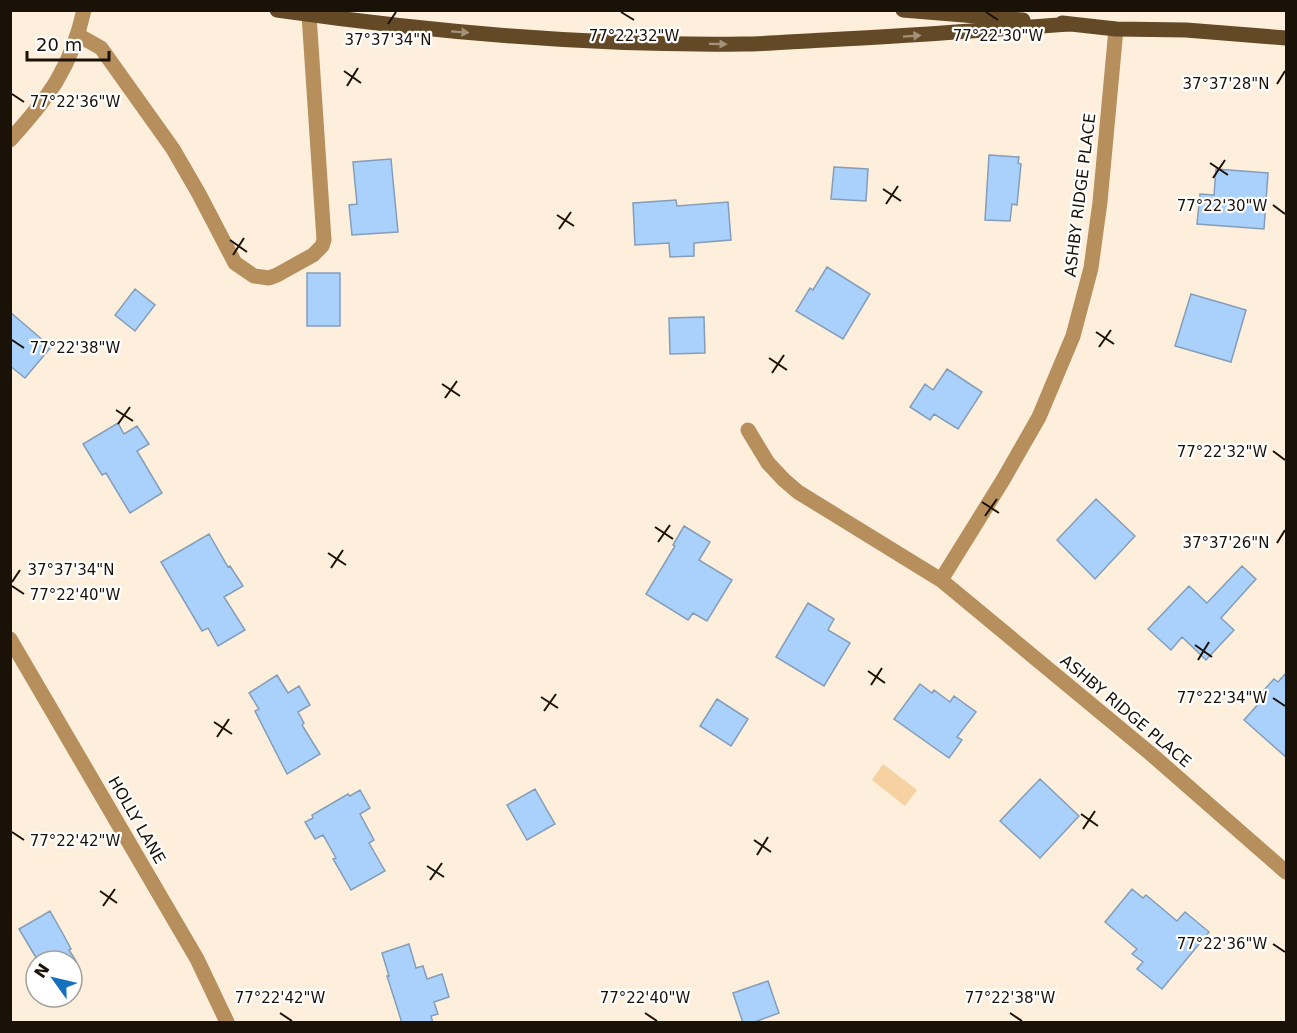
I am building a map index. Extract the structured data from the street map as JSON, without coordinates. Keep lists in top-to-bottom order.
{
  "streets": {
    "street": ["ASHBY RIDGE PLACE", "HOLLY LANE"]
  },
  "scale_bar": "20 m",
  "north": "top left",
  "coordinates": [
    "77°22'32\"W",
    "77°22'30\"W",
    "37°37'34\"N",
    "37°37'28\"N",
    "77°22'36\"W",
    "77°22'38\"W",
    "37°37'26\"N",
    "77°22'40\"W",
    "77°22'34\"W",
    "77°22'42\"W"
  ]
}
